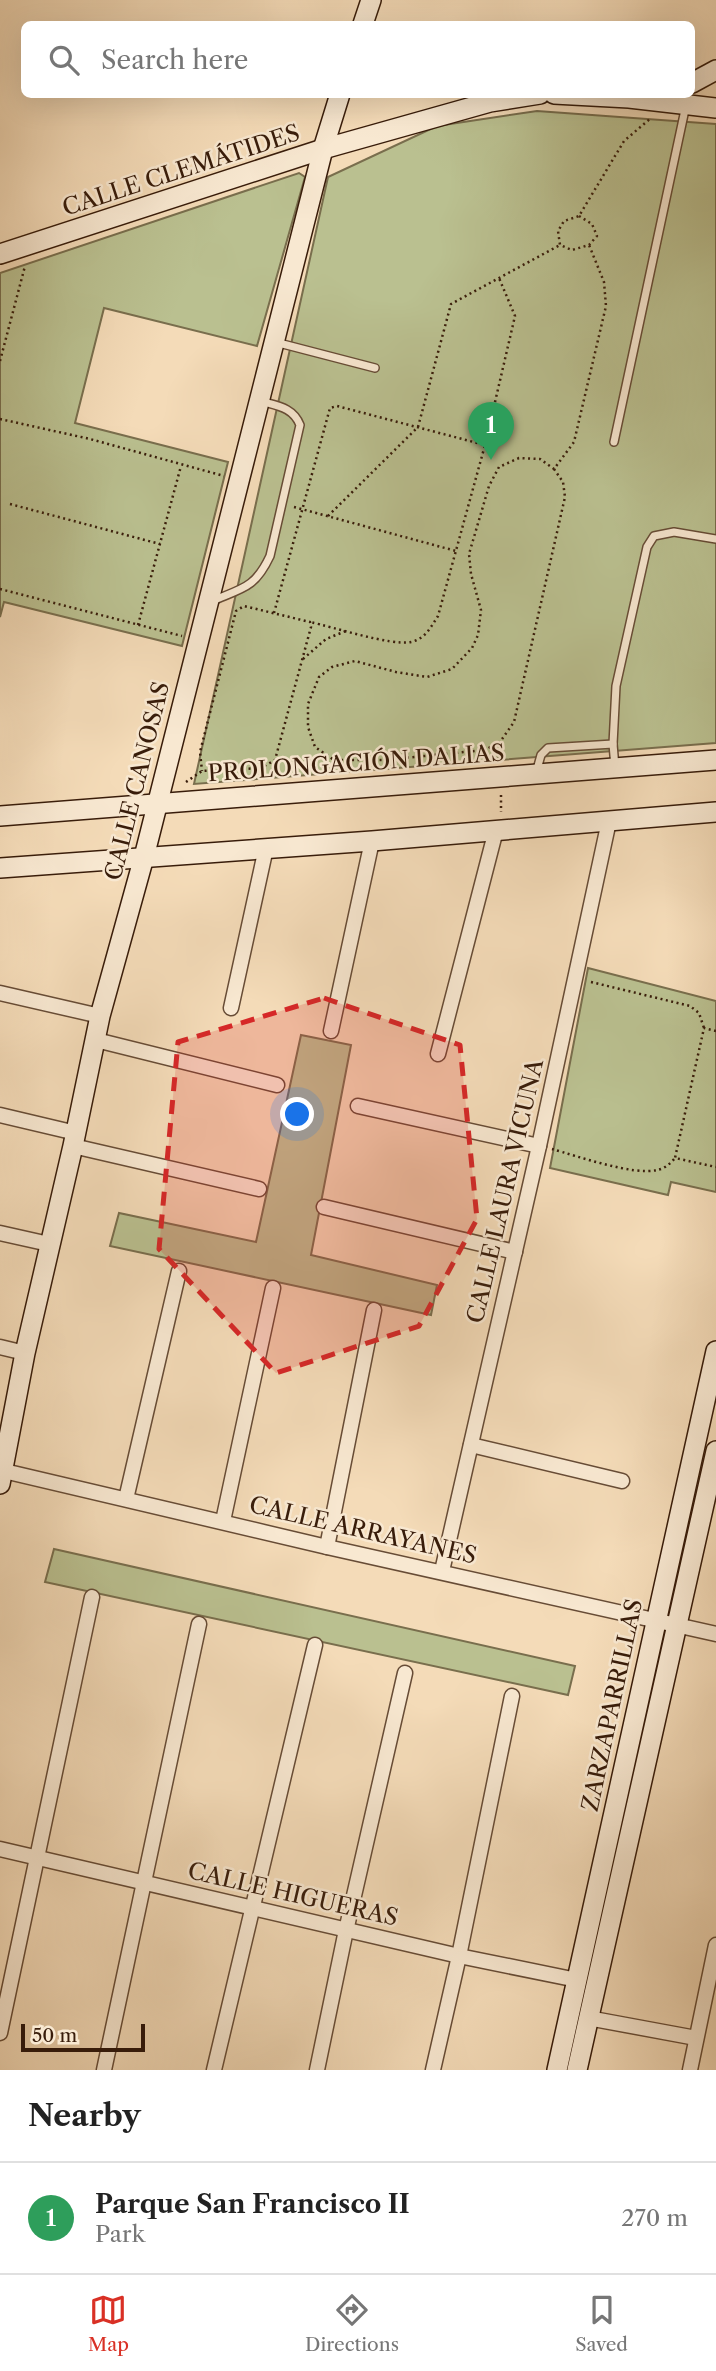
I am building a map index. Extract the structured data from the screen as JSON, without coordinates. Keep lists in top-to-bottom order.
{
  "streets": {
    "street": [
      "CALLE CLEMÁTIDES",
      "PROLONGACIÓN DALIAS",
      "CALLE CANOSAS",
      "CALLE LAURA VICUNA",
      "CALLE ARRAYANES",
      "ZARZAPARRILLAS",
      "CALLE HIGUERAS"
    ]
  },
  "crossings": [
    ["CALLE CLEMÁTIDES", "CALLE CANOSAS"],
    ["PROLONGACIÓN DALIAS", "CALLE CANOSAS"],
    ["CALLE CANOSAS", "CALLE ARRAYANES"],
    ["CALLE LAURA VICUNA", "CALLE ARRAYANES"],
    ["CALLE ARRAYANES", "ZARZAPARRILLAS"],
    ["ZARZAPARRILLAS", "CALLE HIGUERAS"]
  ],
  "scale_bar": "50 m",
  "page": {
    "search": "Search here",
    "pins": "1",
    "scale": "50 m",
    "heading": "Nearby",
    "list": [
      {
        "mark": "1",
        "name": "Parque San Francisco II",
        "note": "Park",
        "value": "270 m"
      }
    ],
    "nav": ["Map", "Directions", "Saved"]
  }
}
